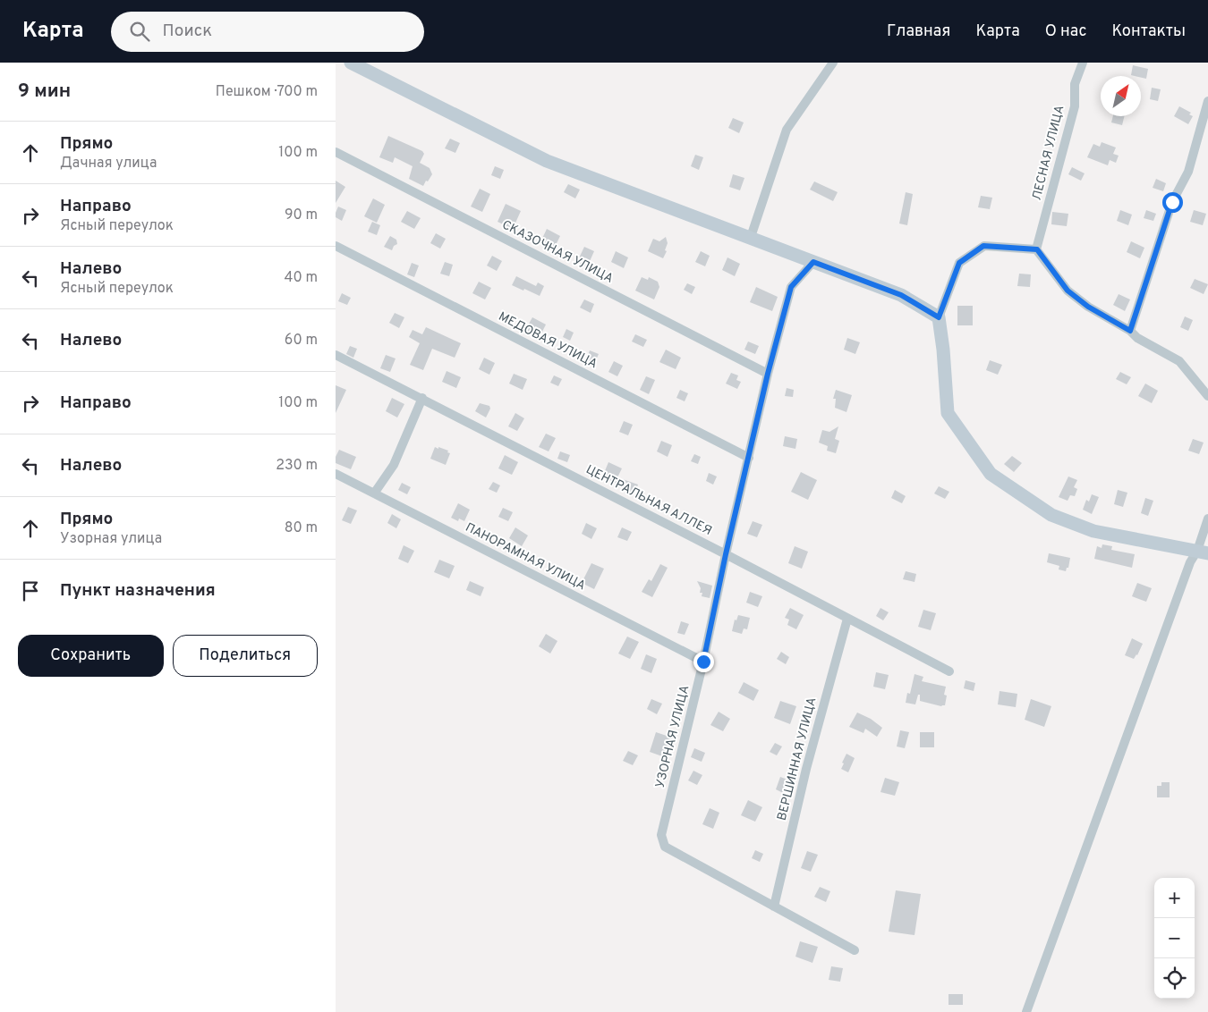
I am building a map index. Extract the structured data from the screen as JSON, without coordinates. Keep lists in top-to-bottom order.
{
  "streets": {
    "street": [
      "ЛЕСНАЯ УЛИЦА",
      "СКАЗОЧНАЯ УЛИЦА",
      "МЕДОВАЯ УЛИЦА",
      "ЦЕНТРАЛЬНАЯ АЛЛЕЯ",
      "ПАНОРАМНАЯ УЛИЦА",
      "УЗОРНАЯ УЛИЦА",
      "ВЕРШИННАЯ УЛИЦА"
    ]
  },
  "crossings": [
    ["СКАЗОЧНАЯ УЛИЦА", "УЗОРНАЯ УЛИЦА"],
    ["МЕДОВАЯ УЛИЦА", "УЗОРНАЯ УЛИЦА"],
    ["ЦЕНТРАЛЬНАЯ АЛЛЕЯ", "УЗОРНАЯ УЛИЦА"],
    ["ЦЕНТРАЛЬНАЯ АЛЛЕЯ", "ВЕРШИННАЯ УЛИЦА"],
    ["ПАНОРАМНАЯ УЛИЦА", "УЗОРНАЯ УЛИЦА"],
    ["УЗОРНАЯ УЛИЦА", "ВЕРШИННАЯ УЛИЦА"]
  ],
  "north": "top right",
  "page": {
    "header": "Карта",
    "search": "Поиск",
    "nav": [
      "Главная",
      "Карта",
      "О нас",
      "Контакты"
    ],
    "heading": ["9 мин", "Пешком · 700 m"],
    "list": [
      ["Прямо", "Дачная улица", "100 m"],
      ["Направо", "Ясный переулок", "90 m"],
      ["Налево", "Ясный переулок", "40 m"],
      ["Налево", "60 m"],
      ["Направо", "100 m"],
      ["Налево", "230 m"],
      ["Прямо", "Узорная улица", "80 m"],
      "Пункт назначения"
    ],
    "buttons": ["Сохранить", "Поделиться"],
    "map_buttons": ["+", "−"]
  }
}
